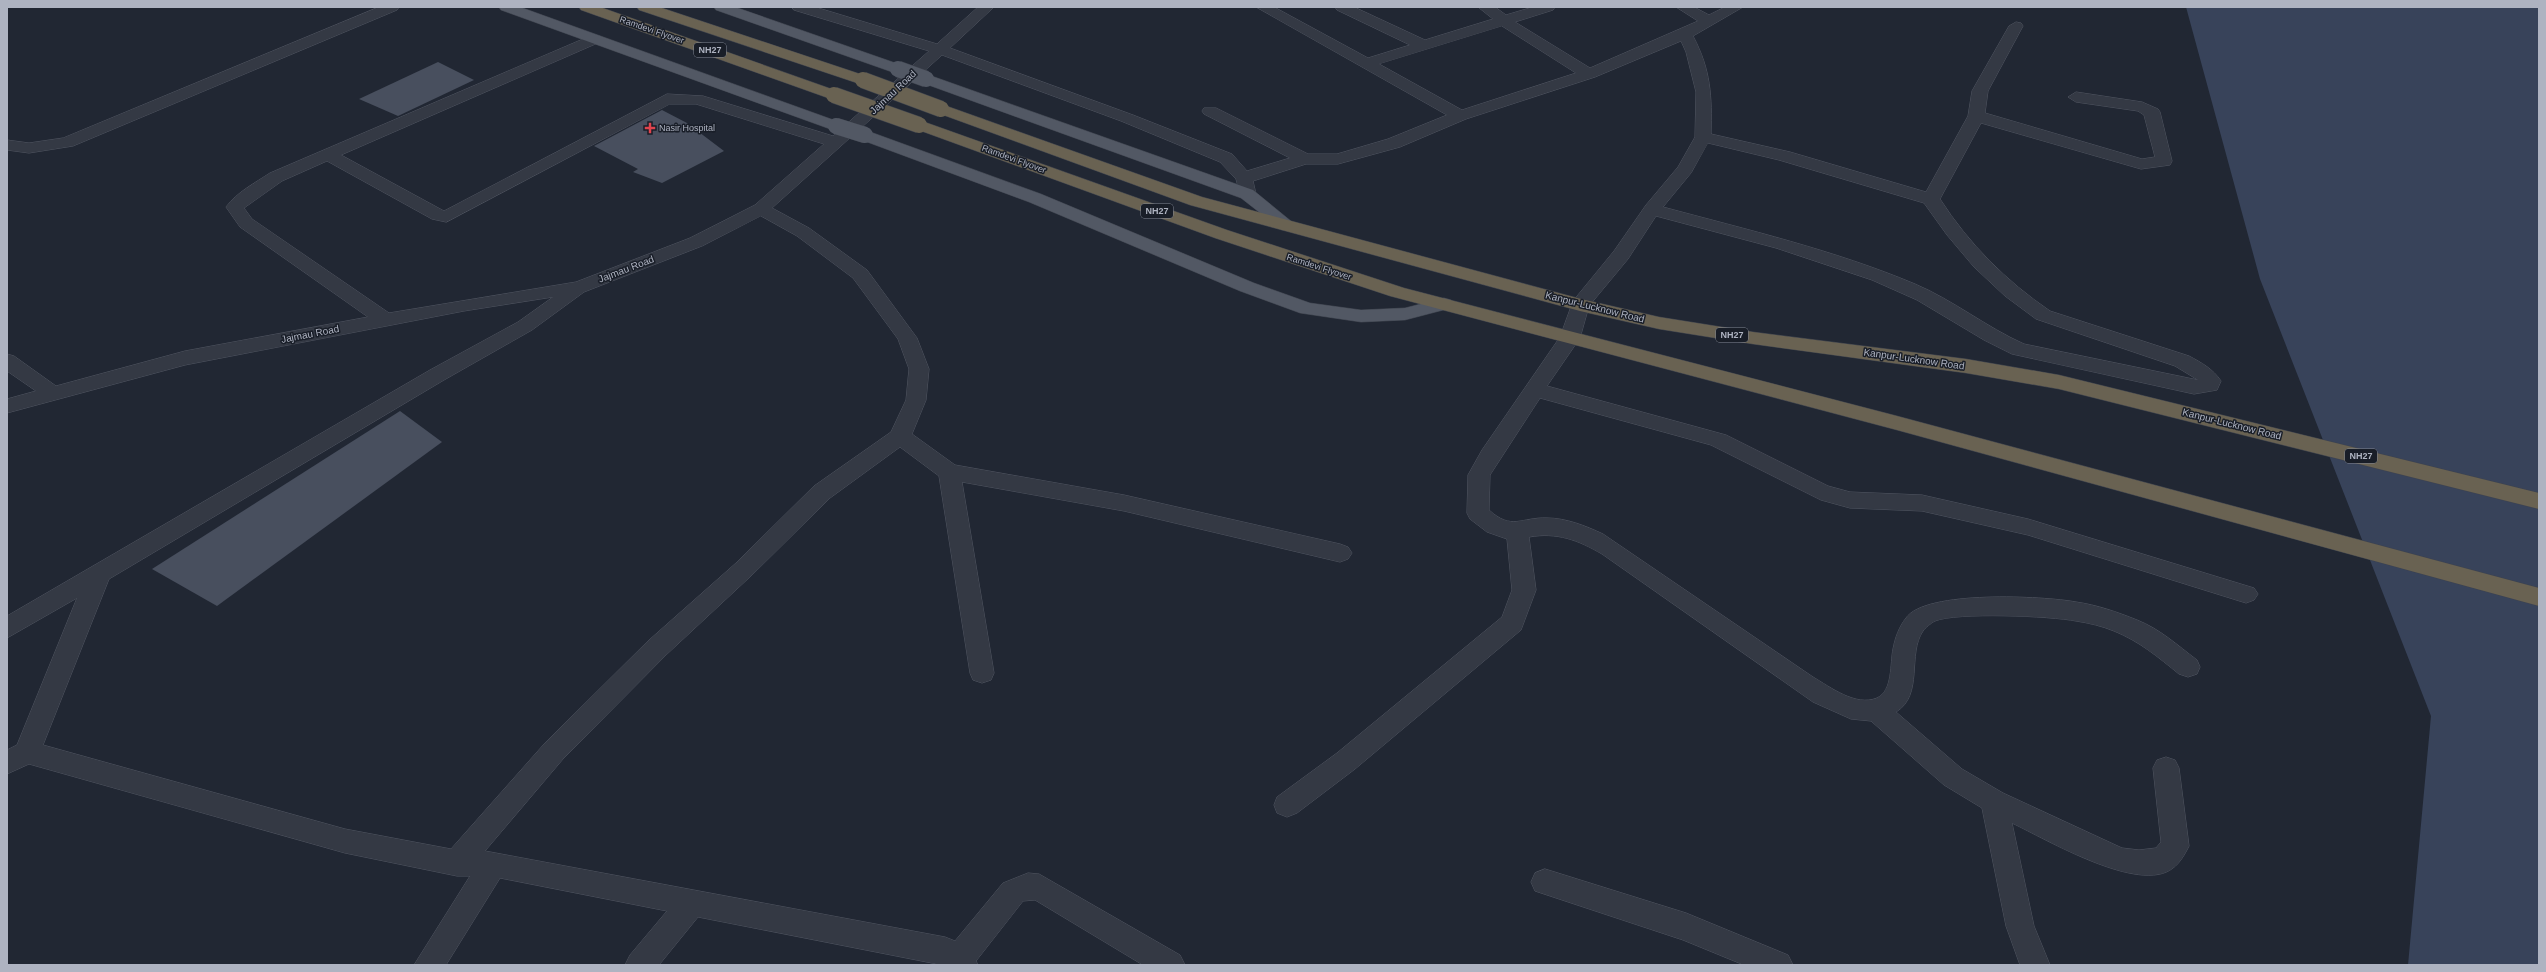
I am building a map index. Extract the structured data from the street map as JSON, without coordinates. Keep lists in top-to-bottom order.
{
  "streets": {
    "highway": ["Ramdevi Flyover", "NH27", "Kanpur-Lucknow Road"],
    "street": ["Jajmau Road"]
  },
  "crossings": [
    ["Ramdevi Flyover", "NH27"],
    ["Ramdevi Flyover", "Kanpur-Lucknow Road"]
  ],
  "places": {
    "health": ["Nasir Hospital"]
  }
}
